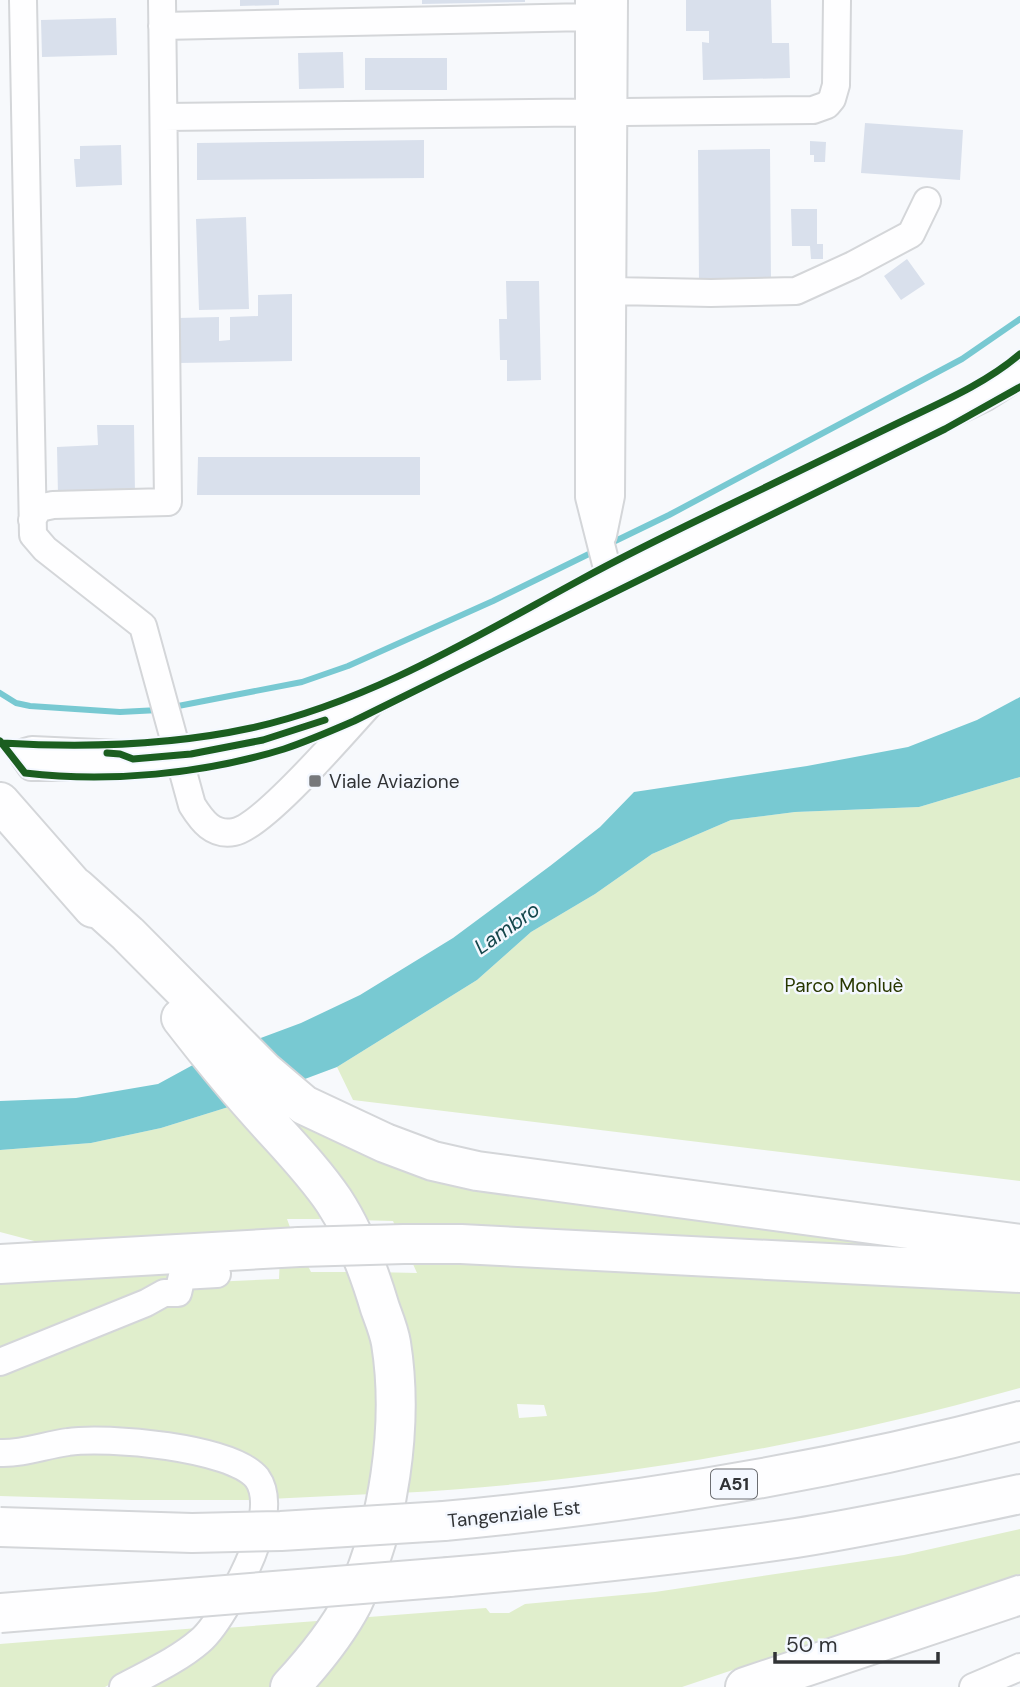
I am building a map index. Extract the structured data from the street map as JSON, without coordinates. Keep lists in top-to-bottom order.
{
  "streets": {
    "highway": ["A51", "Tangenziale Est"]
  },
  "water": ["Lambro"],
  "parks": ["Parco Monluè"],
  "places": {
    "transit": ["Viale Aviazione"]
  },
  "scale_bar": "50 m"
}
